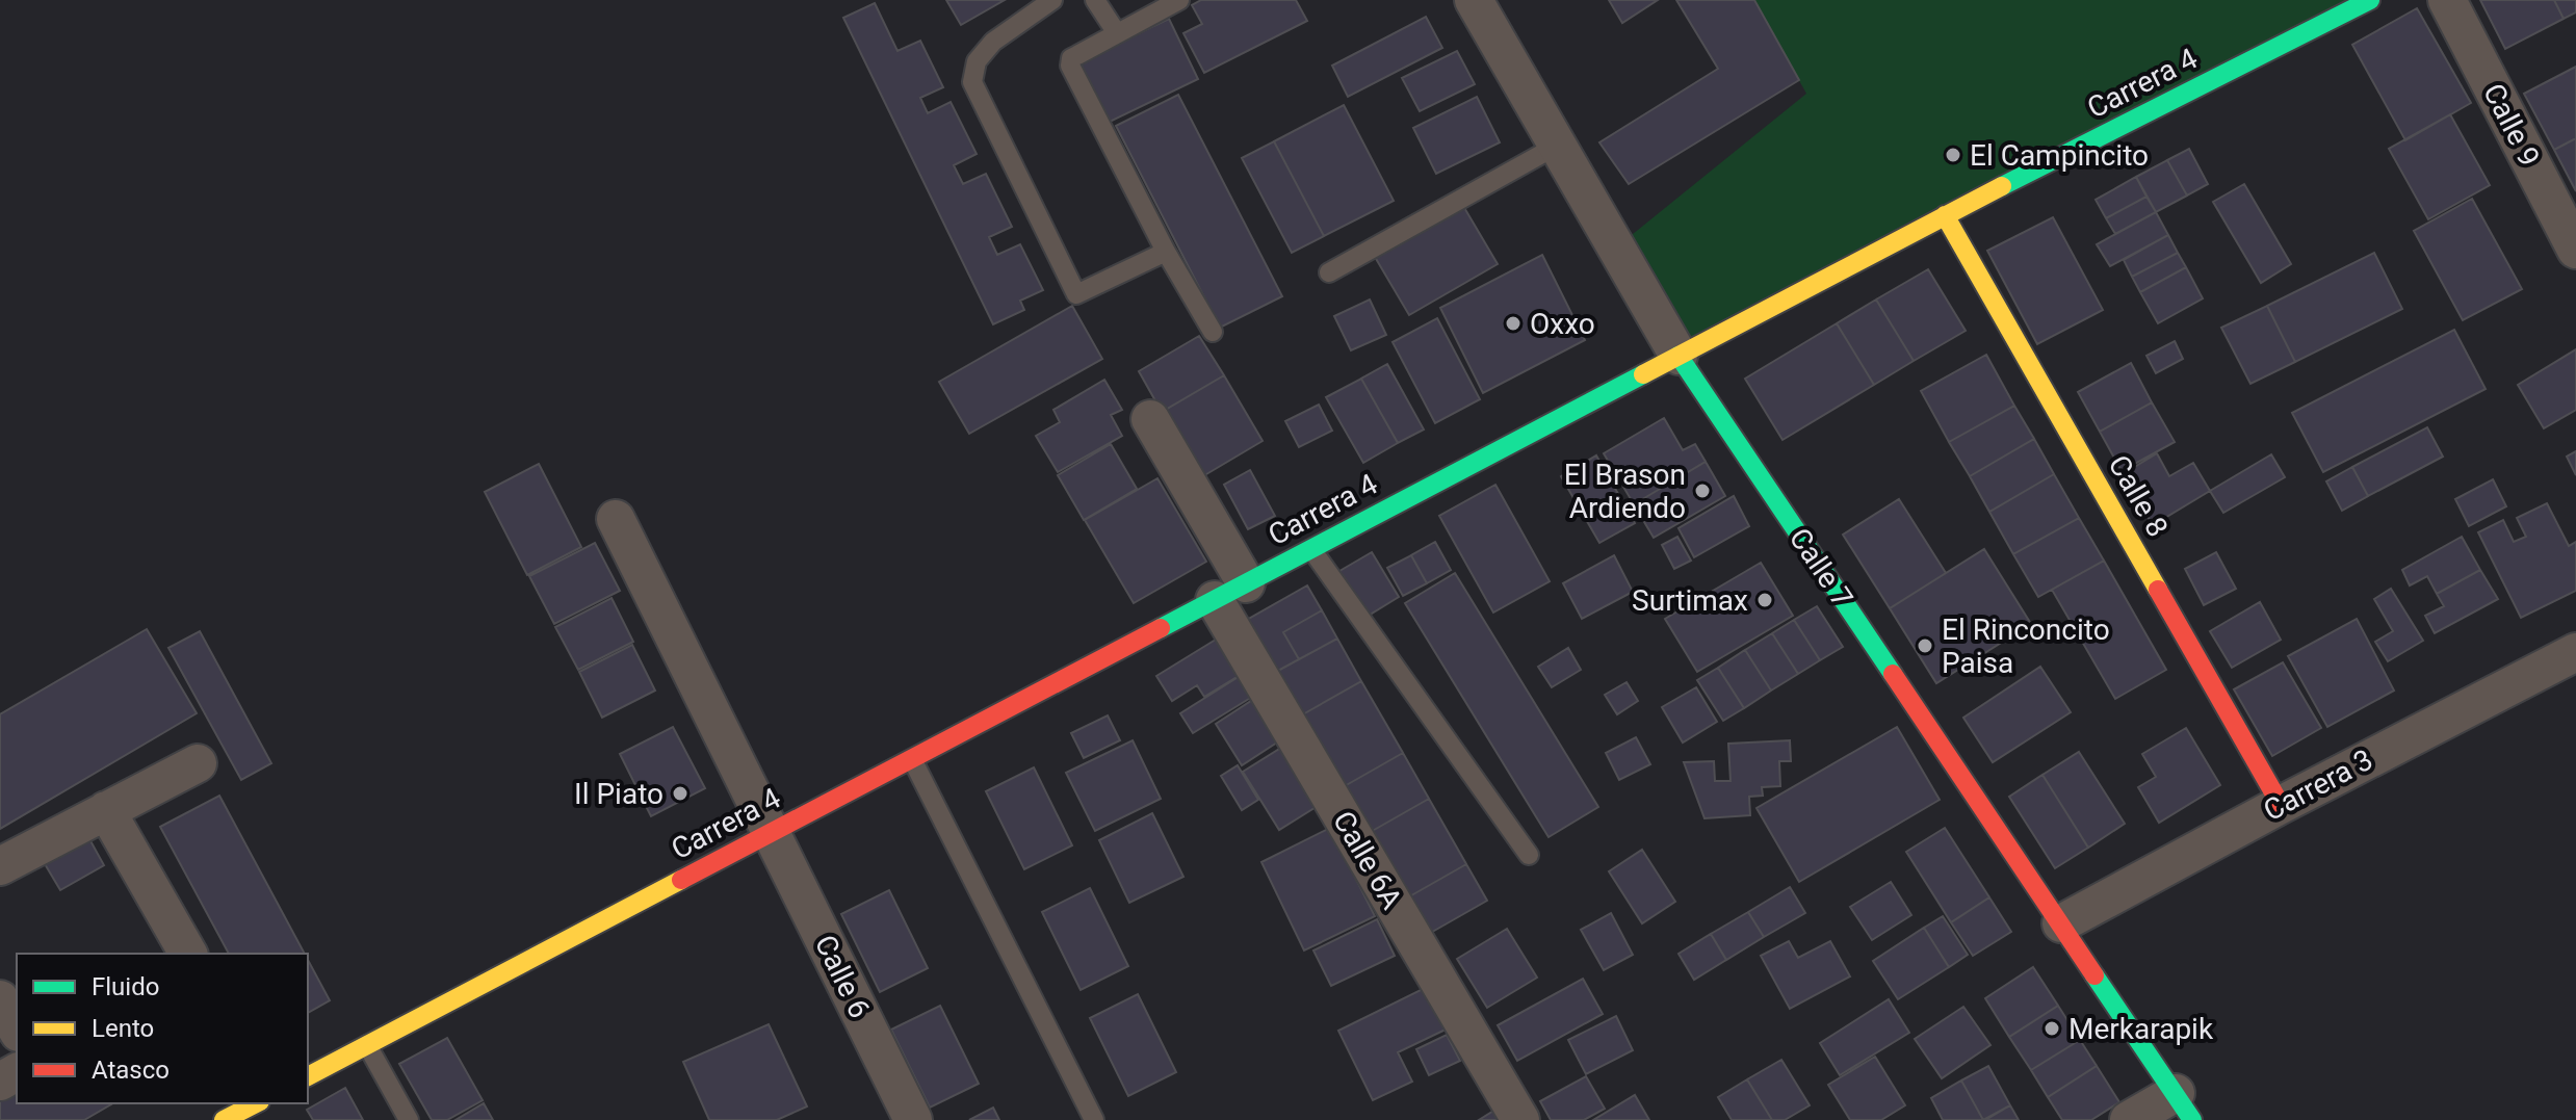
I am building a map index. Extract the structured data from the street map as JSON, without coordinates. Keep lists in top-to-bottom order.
{
  "streets": {
    "street": [
      "Carrera 4",
      "Calle 9",
      "Calle 8",
      "Calle 7",
      "Carrera 3",
      "Calle 6A",
      "Calle 6"
    ]
  },
  "crossings": [
    ["Carrera 4", "Calle 8"],
    ["Carrera 4", "Calle 7"],
    ["Carrera 4", "Calle 6A"],
    ["Carrera 4", "Calle 6"],
    ["Calle 8", "Carrera 3"],
    ["Calle 7", "Carrera 3"]
  ],
  "places": [
    "El Campincito",
    "Oxxo",
    "El Brason Ardiendo",
    "Surtimax",
    "El Rinconcito Paisa",
    "Il Piato",
    "Merkarapik"
  ],
  "legend": ["Fluido", "Lento", "Atasco"]
}
